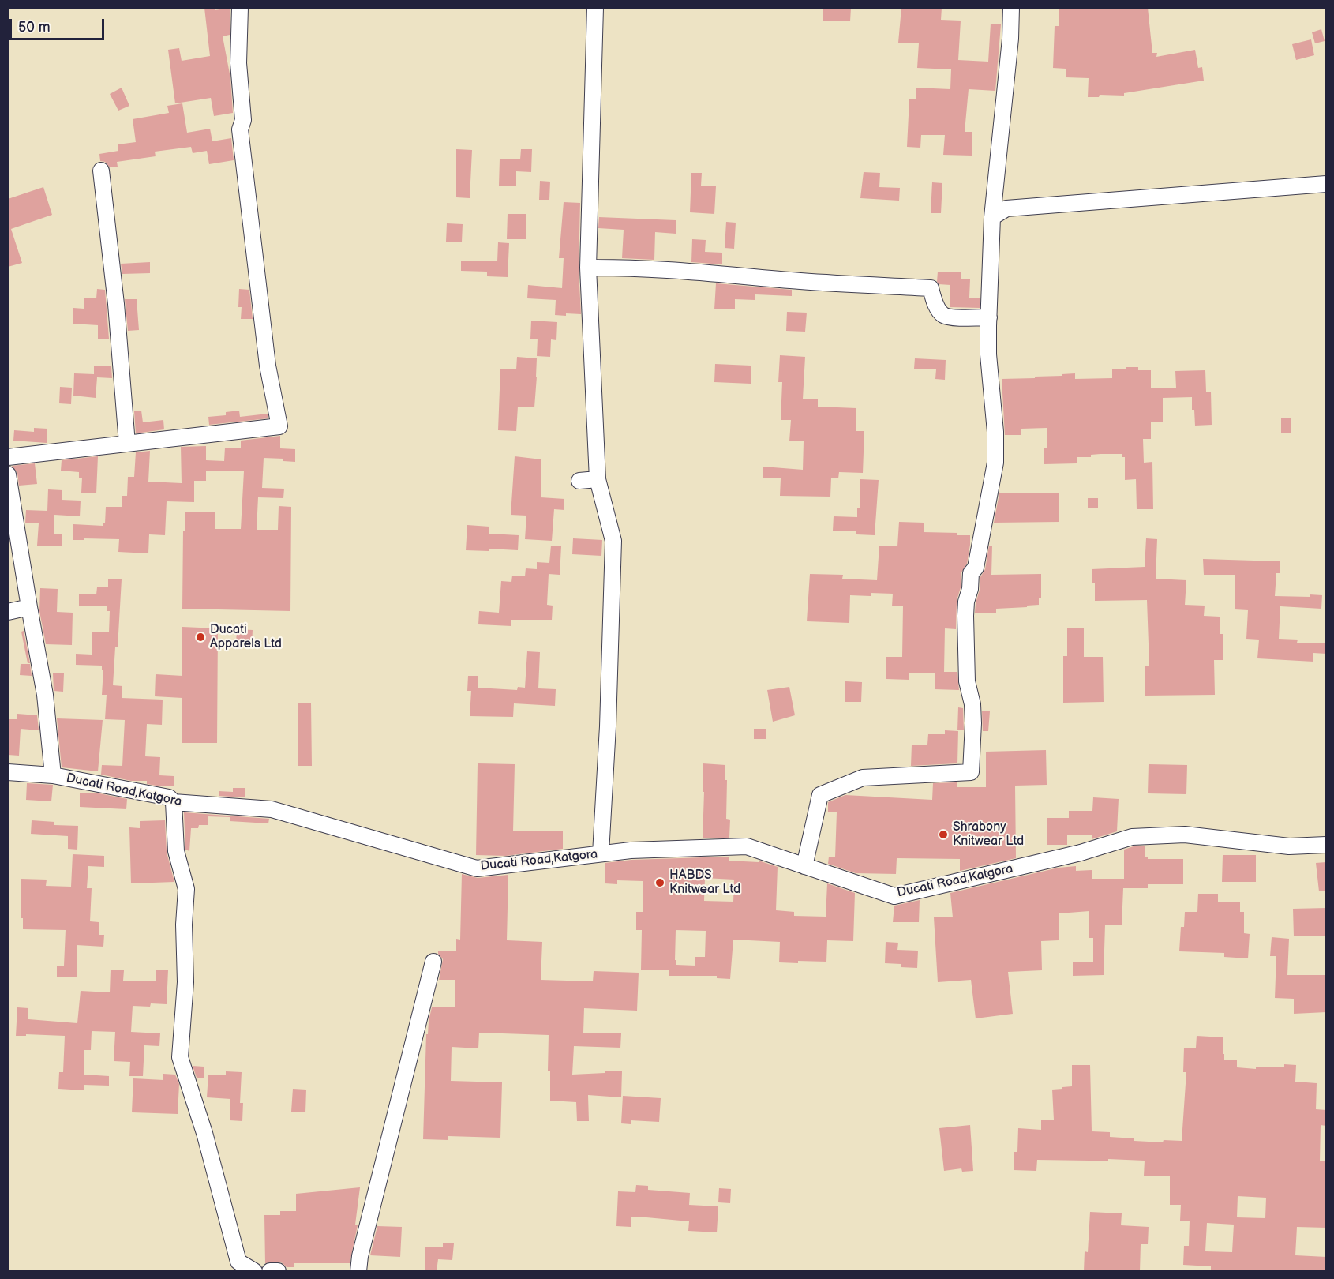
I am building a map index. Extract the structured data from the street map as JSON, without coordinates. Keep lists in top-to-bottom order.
{
  "streets": {
    "street": ["Ducati Road,Katgora"]
  },
  "places": ["Ducati Apparels Ltd", "Shrabony Knitwear Ltd", "HABDS Knitwear Ltd"],
  "scale_bar": "50 m"
}
